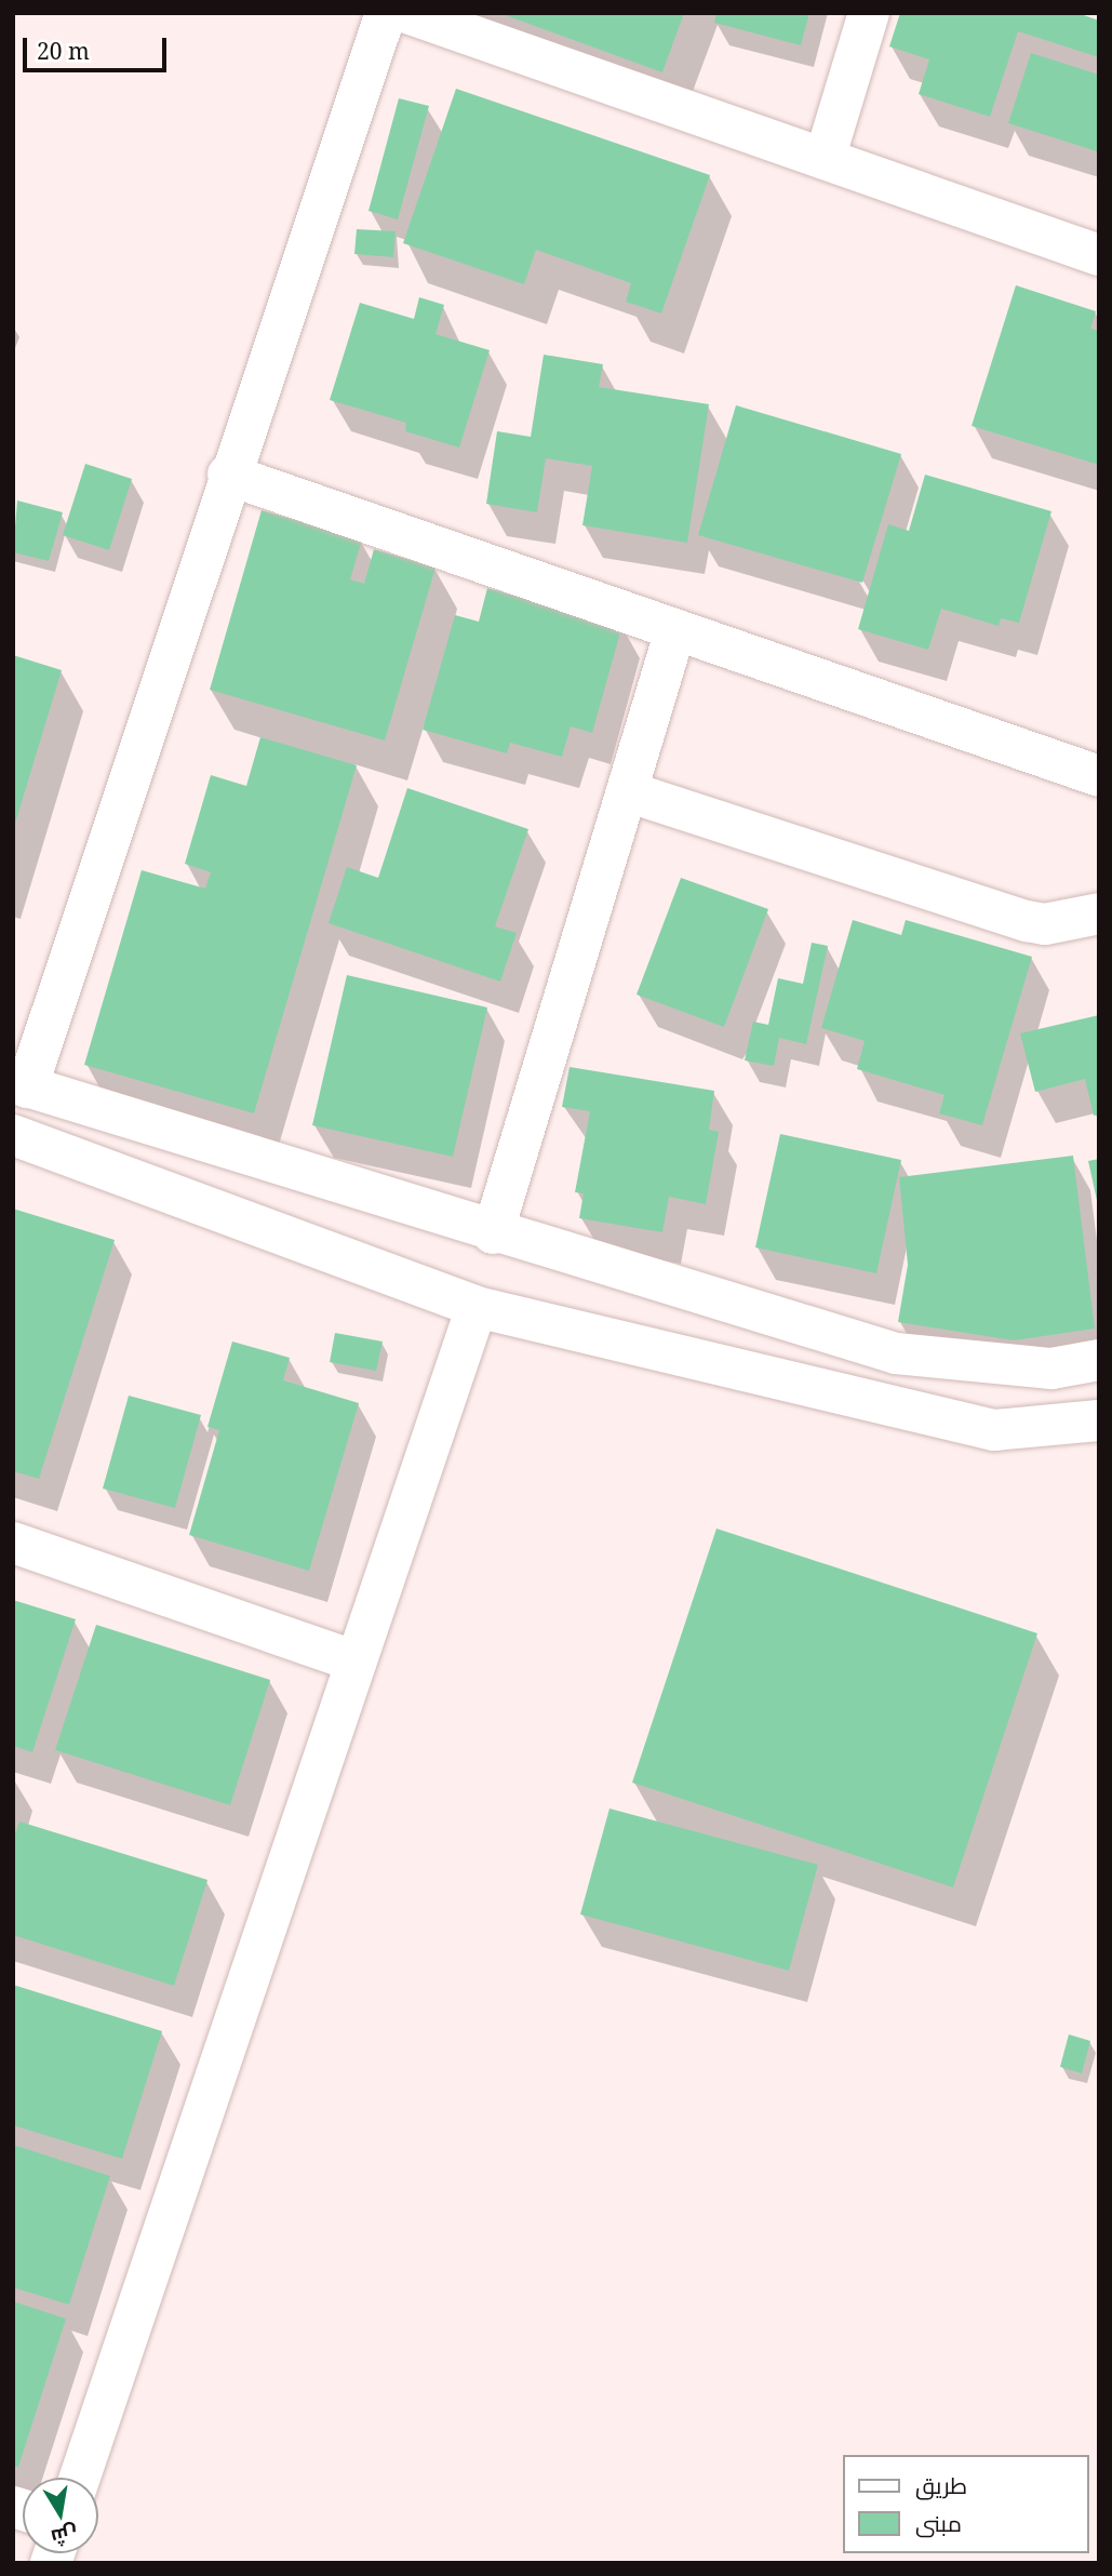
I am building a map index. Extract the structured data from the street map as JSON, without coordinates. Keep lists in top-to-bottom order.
{
  "legend": ["طريق", "مبنى"],
  "scale_bar": "20 m",
  "north": "bottom"
}
